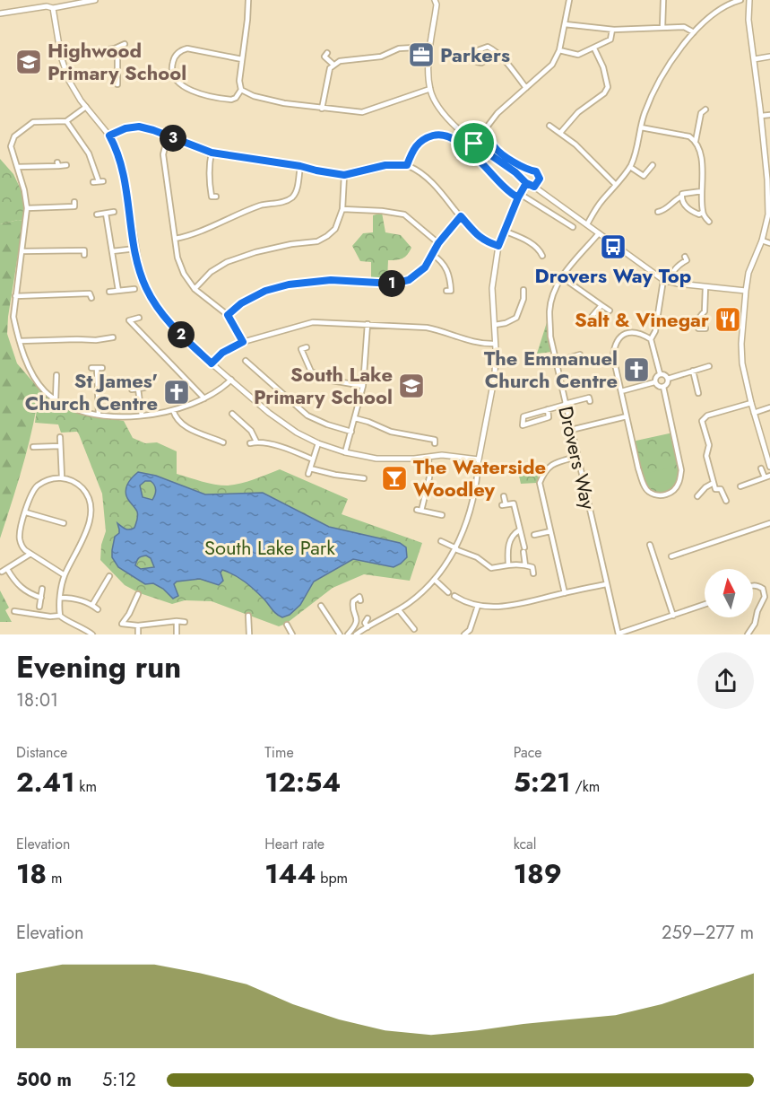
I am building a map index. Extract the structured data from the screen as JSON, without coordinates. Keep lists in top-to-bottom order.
{
  "streets": {
    "street": ["Drovers Way"]
  },
  "parks": ["South Lake Park"],
  "places": {
    "office": ["Parkers"],
    "school or university": ["Highwood Primary School", "South Lake Primary School"],
    "bus stop": ["Drovers Way Top"],
    "restaurant": ["Salt & Vinegar"],
    "church": ["The Emmanuel Church Centre", "St James' Church Centre"],
    "bar": ["The Waterside Woodley"]
  },
  "north": "top",
  "page": {
    "pins": ["3", "1", "2"],
    "heading": ["Evening run", "18:01"],
    "stats": [
      ["Distance", "2.41 km"],
      ["Time", "12:54"],
      ["Pace", "5:21 /km"],
      ["Elevation", "18 m"],
      ["Heart rate", "144 bpm"],
      ["kcal", "189"]
    ],
    "chart": ["Elevation", "259–277 m"],
    "list": [
      {
        "name": "500 m",
        "note": "5:12"
      }
    ]
  }
}
